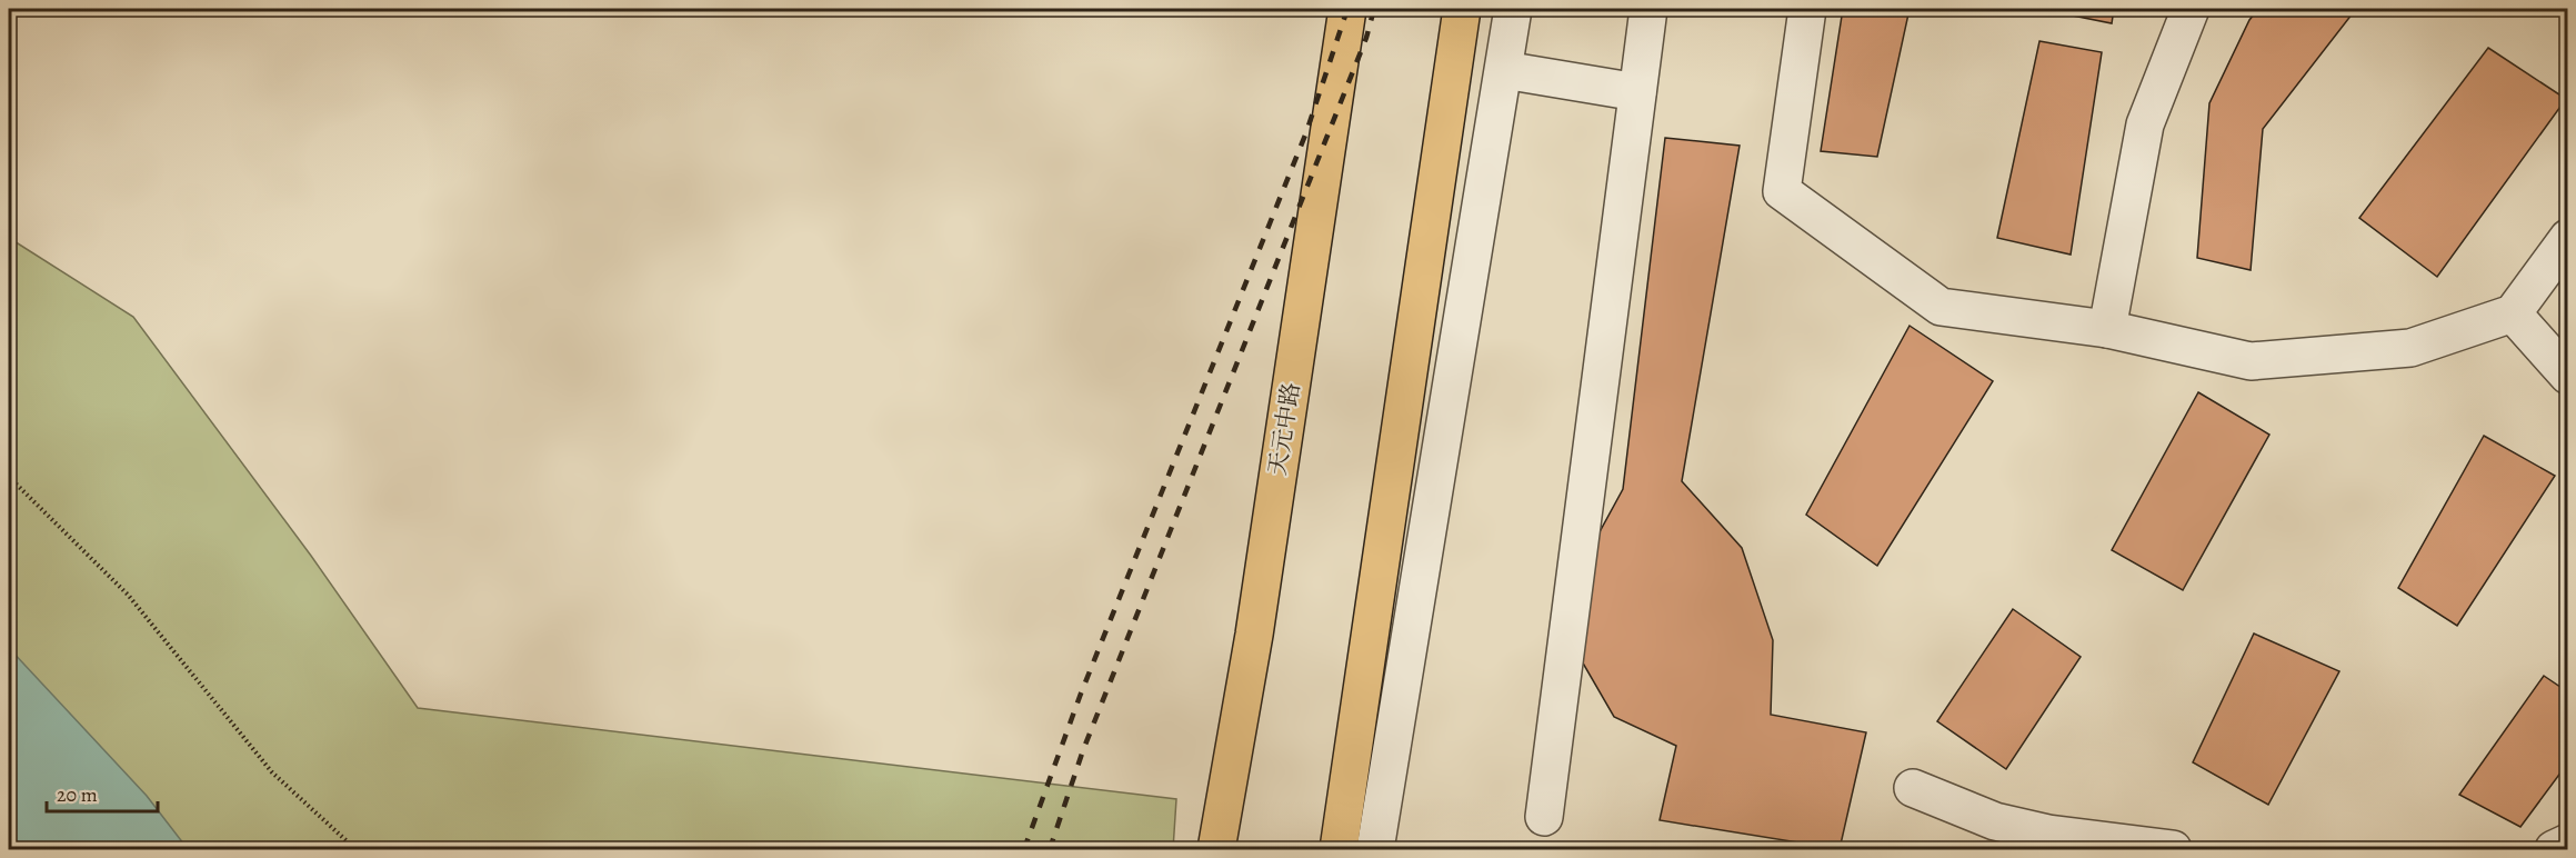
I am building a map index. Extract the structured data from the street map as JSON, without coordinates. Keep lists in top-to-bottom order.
{
  "streets": {
    "highway": ["天元中路"]
  },
  "scale_bar": "20 m"
}
